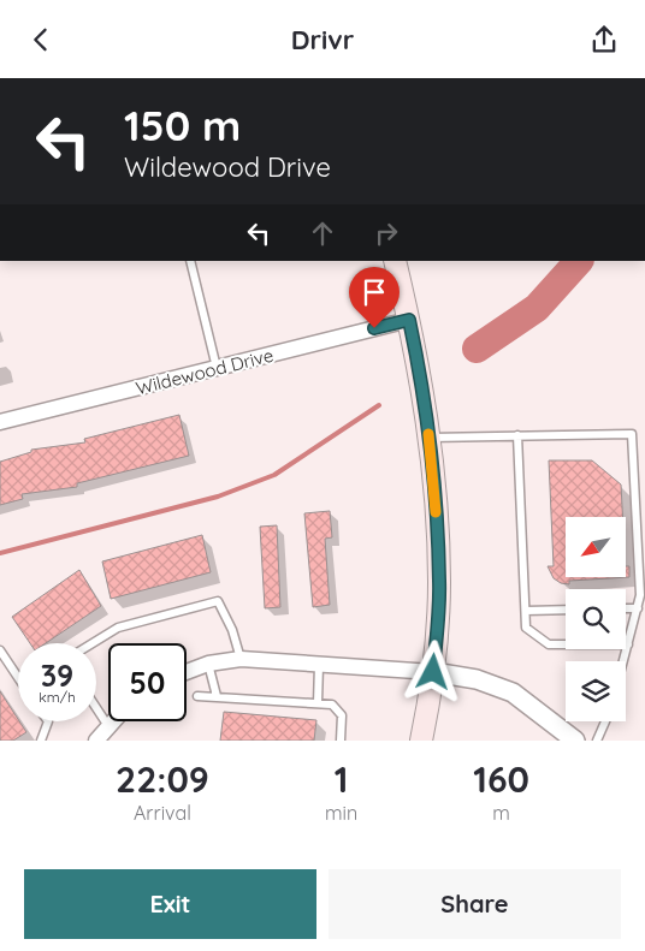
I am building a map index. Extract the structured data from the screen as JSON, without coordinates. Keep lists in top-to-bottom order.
{
  "streets": {
    "street": ["Wildewood Drive"]
  },
  "north": "bottom left",
  "page": {
    "header": "Drivr",
    "turn": ["150 m", "Wildewood Drive"],
    "speed": "39 km/h",
    "limit": "50",
    "eta": [
      "22:09",
      "Arrival",
      "1",
      "min",
      "160",
      "m"
    ],
    "buttons": ["Exit", "Share"]
  }
}
